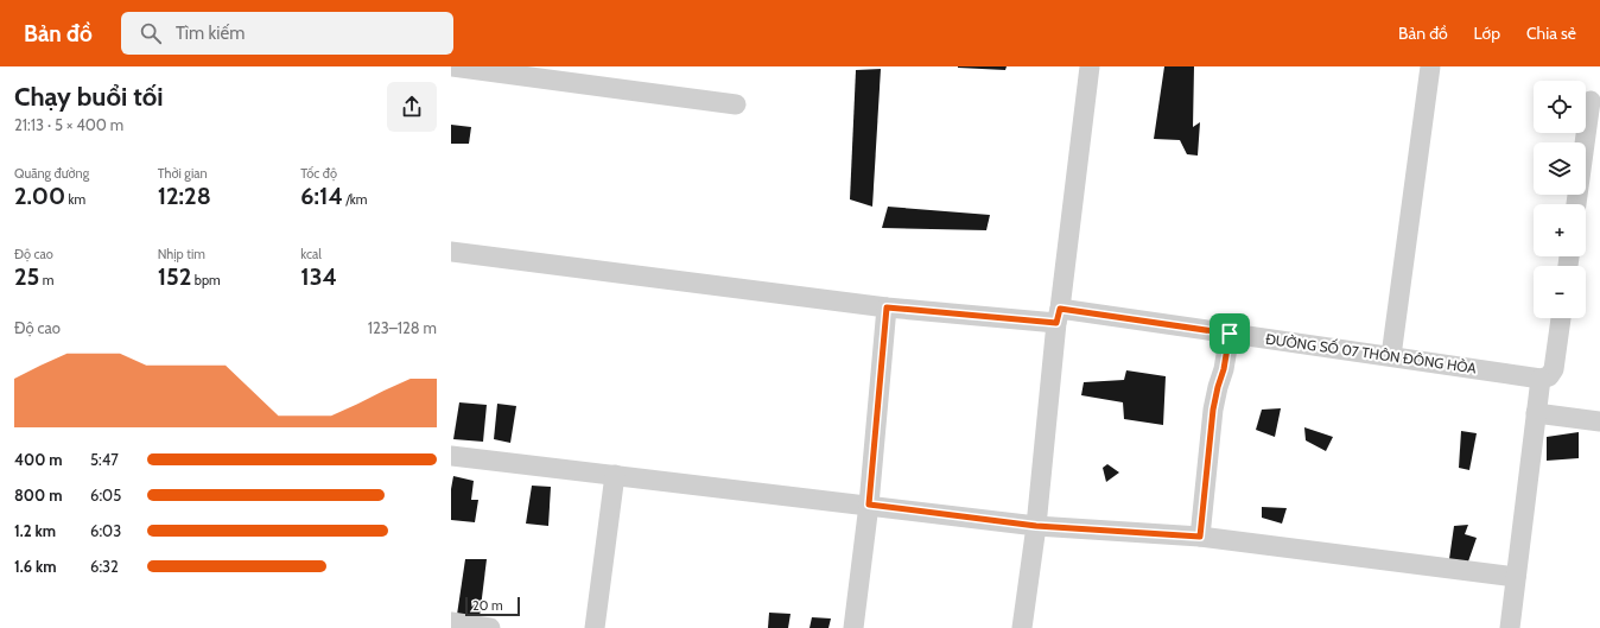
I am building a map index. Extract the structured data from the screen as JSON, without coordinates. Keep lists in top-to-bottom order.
{
  "streets": {
    "street": ["ĐƯỜNG SỐ 07 THÔN ĐÔNG HÒA"]
  },
  "scale_bar": "20 m",
  "page": {
    "header": "Bản đồ",
    "search": "Tìm kiếm",
    "nav": ["Bản đồ", "Lớp", "Chia sẻ"],
    "heading": ["Chạy buổi tối", "21:13 · 5 × 400 m"],
    "map_buttons": ["+", "−"],
    "stats": [
      ["Quãng đường", "2.00 km"],
      ["Thời gian", "12:28"],
      ["Tốc độ", "6:14 /km"],
      ["Độ cao", "25 m"],
      ["Nhịp tim", "152 bpm"],
      ["kcal", "134"]
    ],
    "chart": ["Độ cao", "123–128 m"],
    "list": [
      {
        "name": "400 m",
        "note": "5:47"
      },
      {
        "name": "800 m",
        "note": "6:05"
      },
      {
        "name": "1.2 km",
        "note": "6:03"
      },
      {
        "name": "1.6 km",
        "note": "6:32"
      }
    ],
    "scale": "20 m"
  }
}
